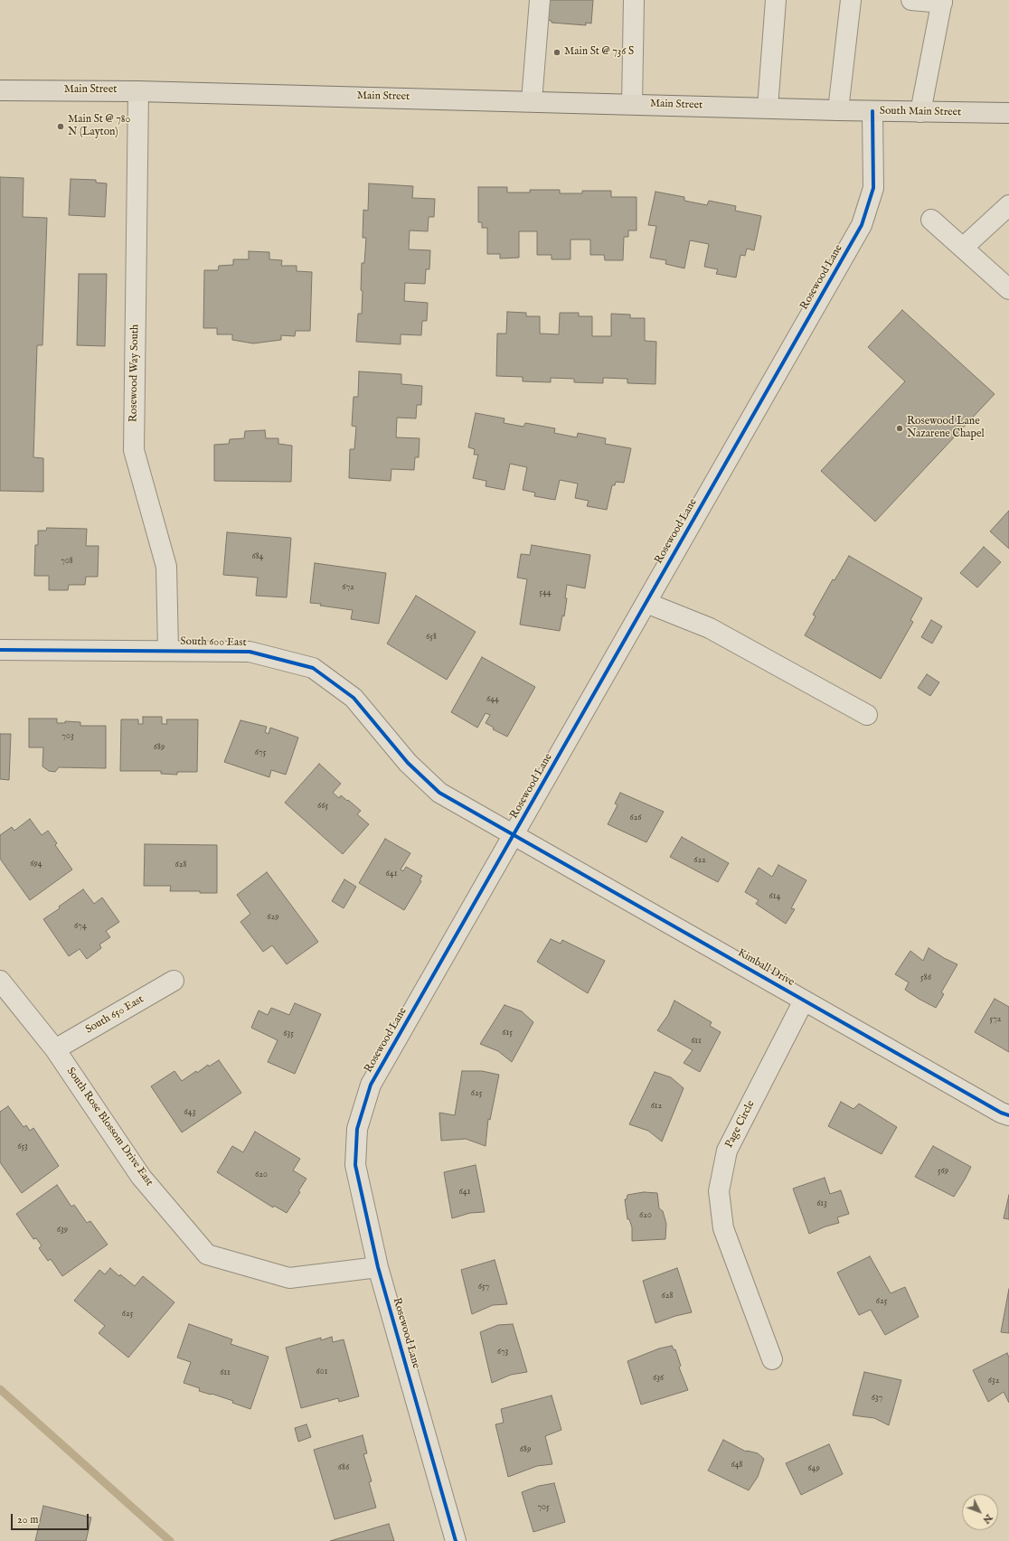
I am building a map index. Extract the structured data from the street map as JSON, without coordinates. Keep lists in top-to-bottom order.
{
  "streets": {
    "main road": ["Main Street", "South Main Street"],
    "street": [
      "Rosewood Lane",
      "Rosewood Way South",
      "South 600 East",
      "Kimball Drive",
      "South 650 East",
      "Page Circle",
      "South Rose Blossom Drive East"
    ]
  },
  "crossings": [
    ["Main Street", "South Main Street"],
    ["Main Street", "Rosewood Way South"],
    ["South Main Street", "Rosewood Lane"],
    ["Rosewood Lane", "South 600 East"],
    ["Rosewood Lane", "Kimball Drive"],
    ["Rosewood Lane", "South Rose Blossom Drive East"],
    ["Rosewood Way South", "South 600 East"],
    ["South 600 East", "Kimball Drive"],
    ["Kimball Drive", "Page Circle"],
    ["South 650 East", "South Rose Blossom Drive East"]
  ],
  "places": ["Main St @ 736 S", "Main St @ 780 N (Layton)", "Rosewood Lane Nazarene Chapel"],
  "house_numbers": [
    "684",
    "708",
    "672",
    "544",
    "658",
    "644",
    "703",
    "689",
    "675",
    "665",
    "626",
    "622",
    "694",
    "628",
    "641",
    "614",
    "629",
    "674",
    "586",
    "572",
    "615",
    "635",
    "611",
    "625",
    "612",
    "643",
    "653",
    "569",
    "620",
    "641",
    "613",
    "620",
    "639",
    "657",
    "628",
    "625",
    "625",
    "673",
    "601",
    "611",
    "636",
    "632",
    "637",
    "689",
    "648",
    "686",
    "649",
    "705"
  ],
  "scale_bar": "20 m",
  "north": "bottom right"
}
